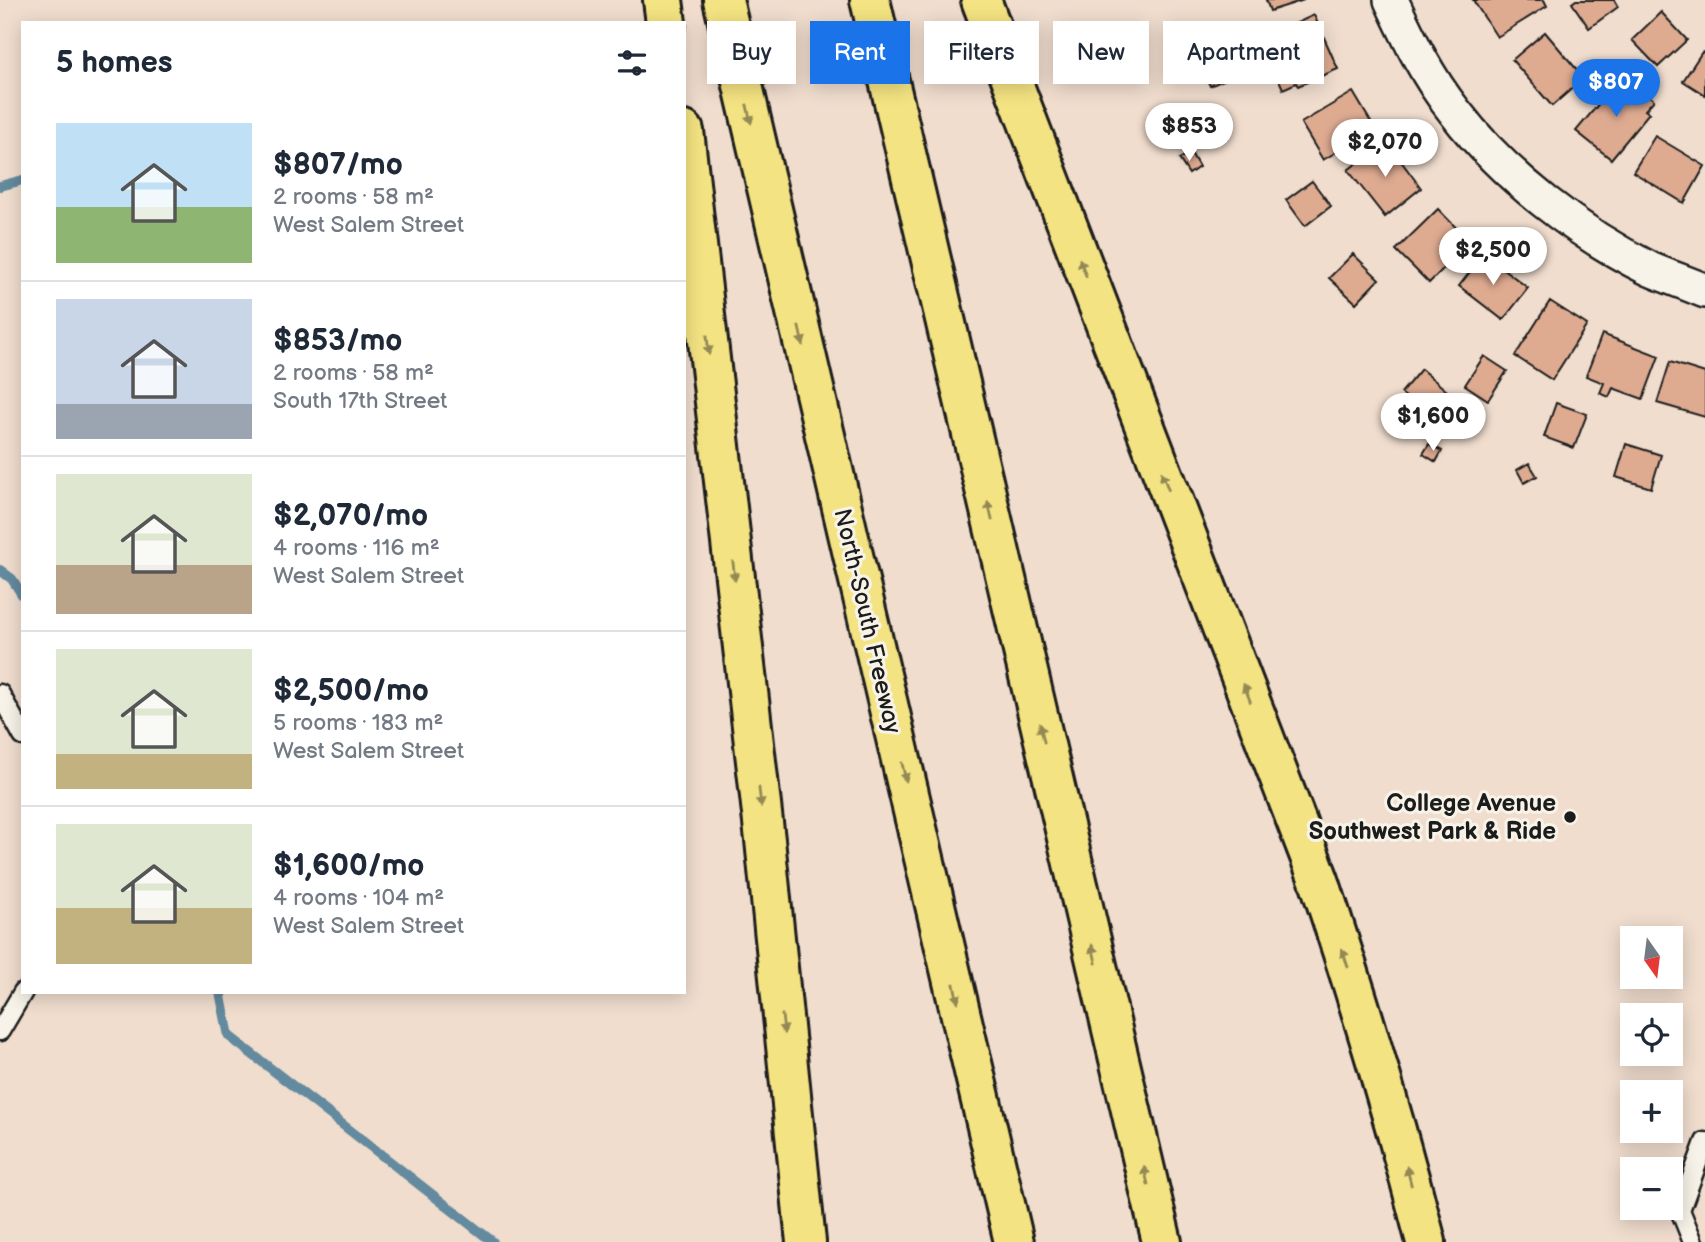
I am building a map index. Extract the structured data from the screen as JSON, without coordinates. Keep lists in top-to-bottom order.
{
  "streets": {
    "highway": ["North-South Freeway"]
  },
  "places": ["College Avenue Southwest Park & Ride"],
  "north": "bottom",
  "page": {
    "chip": [
      "Buy",
      "Rent",
      "Filters",
      "New",
      "Apartment"
    ],
    "heading": "5 homes",
    "price": [
      "$807",
      "$853",
      "$2,070",
      "$2,500",
      "$1,600"
    ],
    "list": [
      {
        "name": "$807/mo",
        "note": "2 rooms · 58 m² · West Salem Street"
      },
      {
        "name": "$853/mo",
        "note": "2 rooms · 58 m² · South 17th Street"
      },
      {
        "name": "$2,070/mo",
        "note": "4 rooms · 116 m² · West Salem Street"
      },
      {
        "name": "$2,500/mo",
        "note": "5 rooms · 183 m² · West Salem Street"
      },
      {
        "name": "$1,600/mo",
        "note": "4 rooms · 104 m² · West Salem Street"
      }
    ],
    "map_buttons": ["+", "−"]
  }
}
